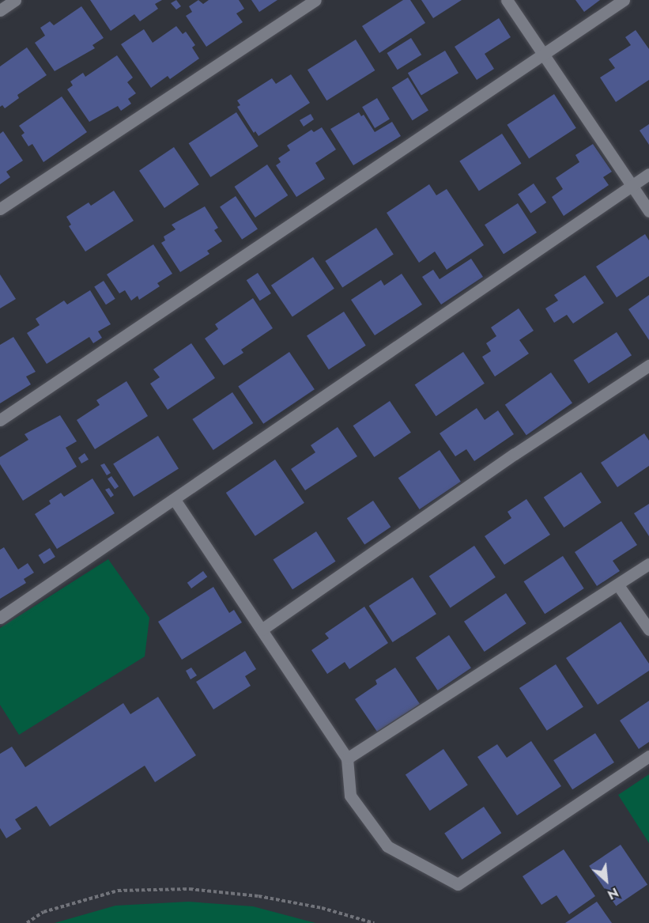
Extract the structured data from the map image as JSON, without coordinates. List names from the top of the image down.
{
  "north": "bottom right"
}
